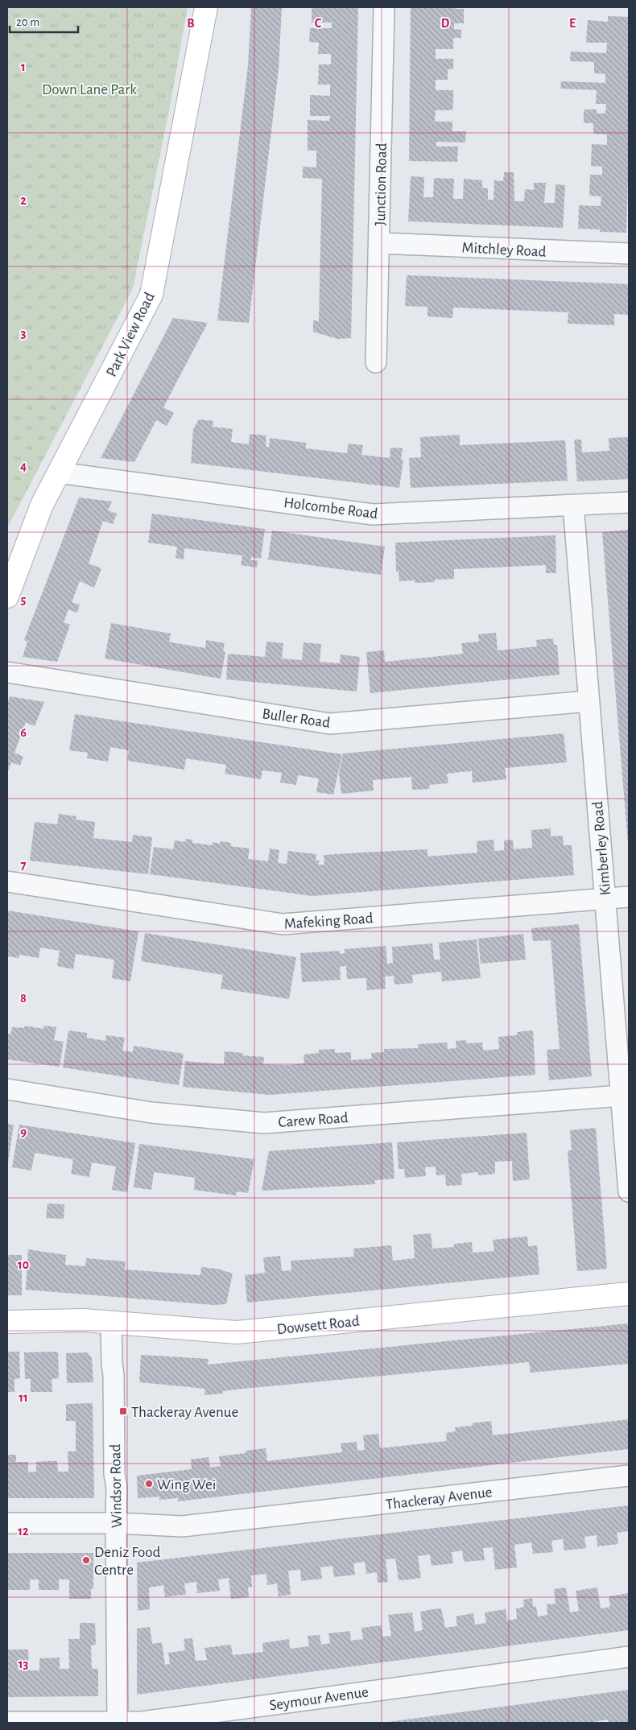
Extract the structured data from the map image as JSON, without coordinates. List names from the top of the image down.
{
  "streets": {
    "street": [
      "Junction Road",
      "Mitchley Road",
      "Park View Road",
      "Holcombe Road",
      "Buller Road",
      "Kimberley Road",
      "Mafeking Road",
      "Carew Road",
      "Dowsett Road",
      "Windsor Road",
      "Thackeray Avenue",
      "Seymour Avenue"
    ]
  },
  "crossings": [
    ["Junction Road", "Mitchley Road"],
    ["Park View Road", "Holcombe Road"],
    ["Holcombe Road", "Kimberley Road"],
    ["Buller Road", "Kimberley Road"],
    ["Kimberley Road", "Mafeking Road"],
    ["Kimberley Road", "Carew Road"],
    ["Dowsett Road", "Windsor Road"],
    ["Windsor Road", "Thackeray Avenue"],
    ["Windsor Road", "Seymour Avenue"]
  ],
  "parks": ["Down Lane Park"],
  "places": {
    "transit": ["Thackeray Avenue"],
    "other": ["Wing Wei", "Deniz Food Centre"]
  },
  "scale_bar": "20 m",
  "grid": {
    "columns": [
      "B",
      "C",
      "D",
      "E"
    ],
    "rows": [
      "1",
      "2",
      "3",
      "4",
      "5",
      "6",
      "7",
      "8",
      "9",
      "10",
      "11",
      "12",
      "13"
    ]
  }
}
